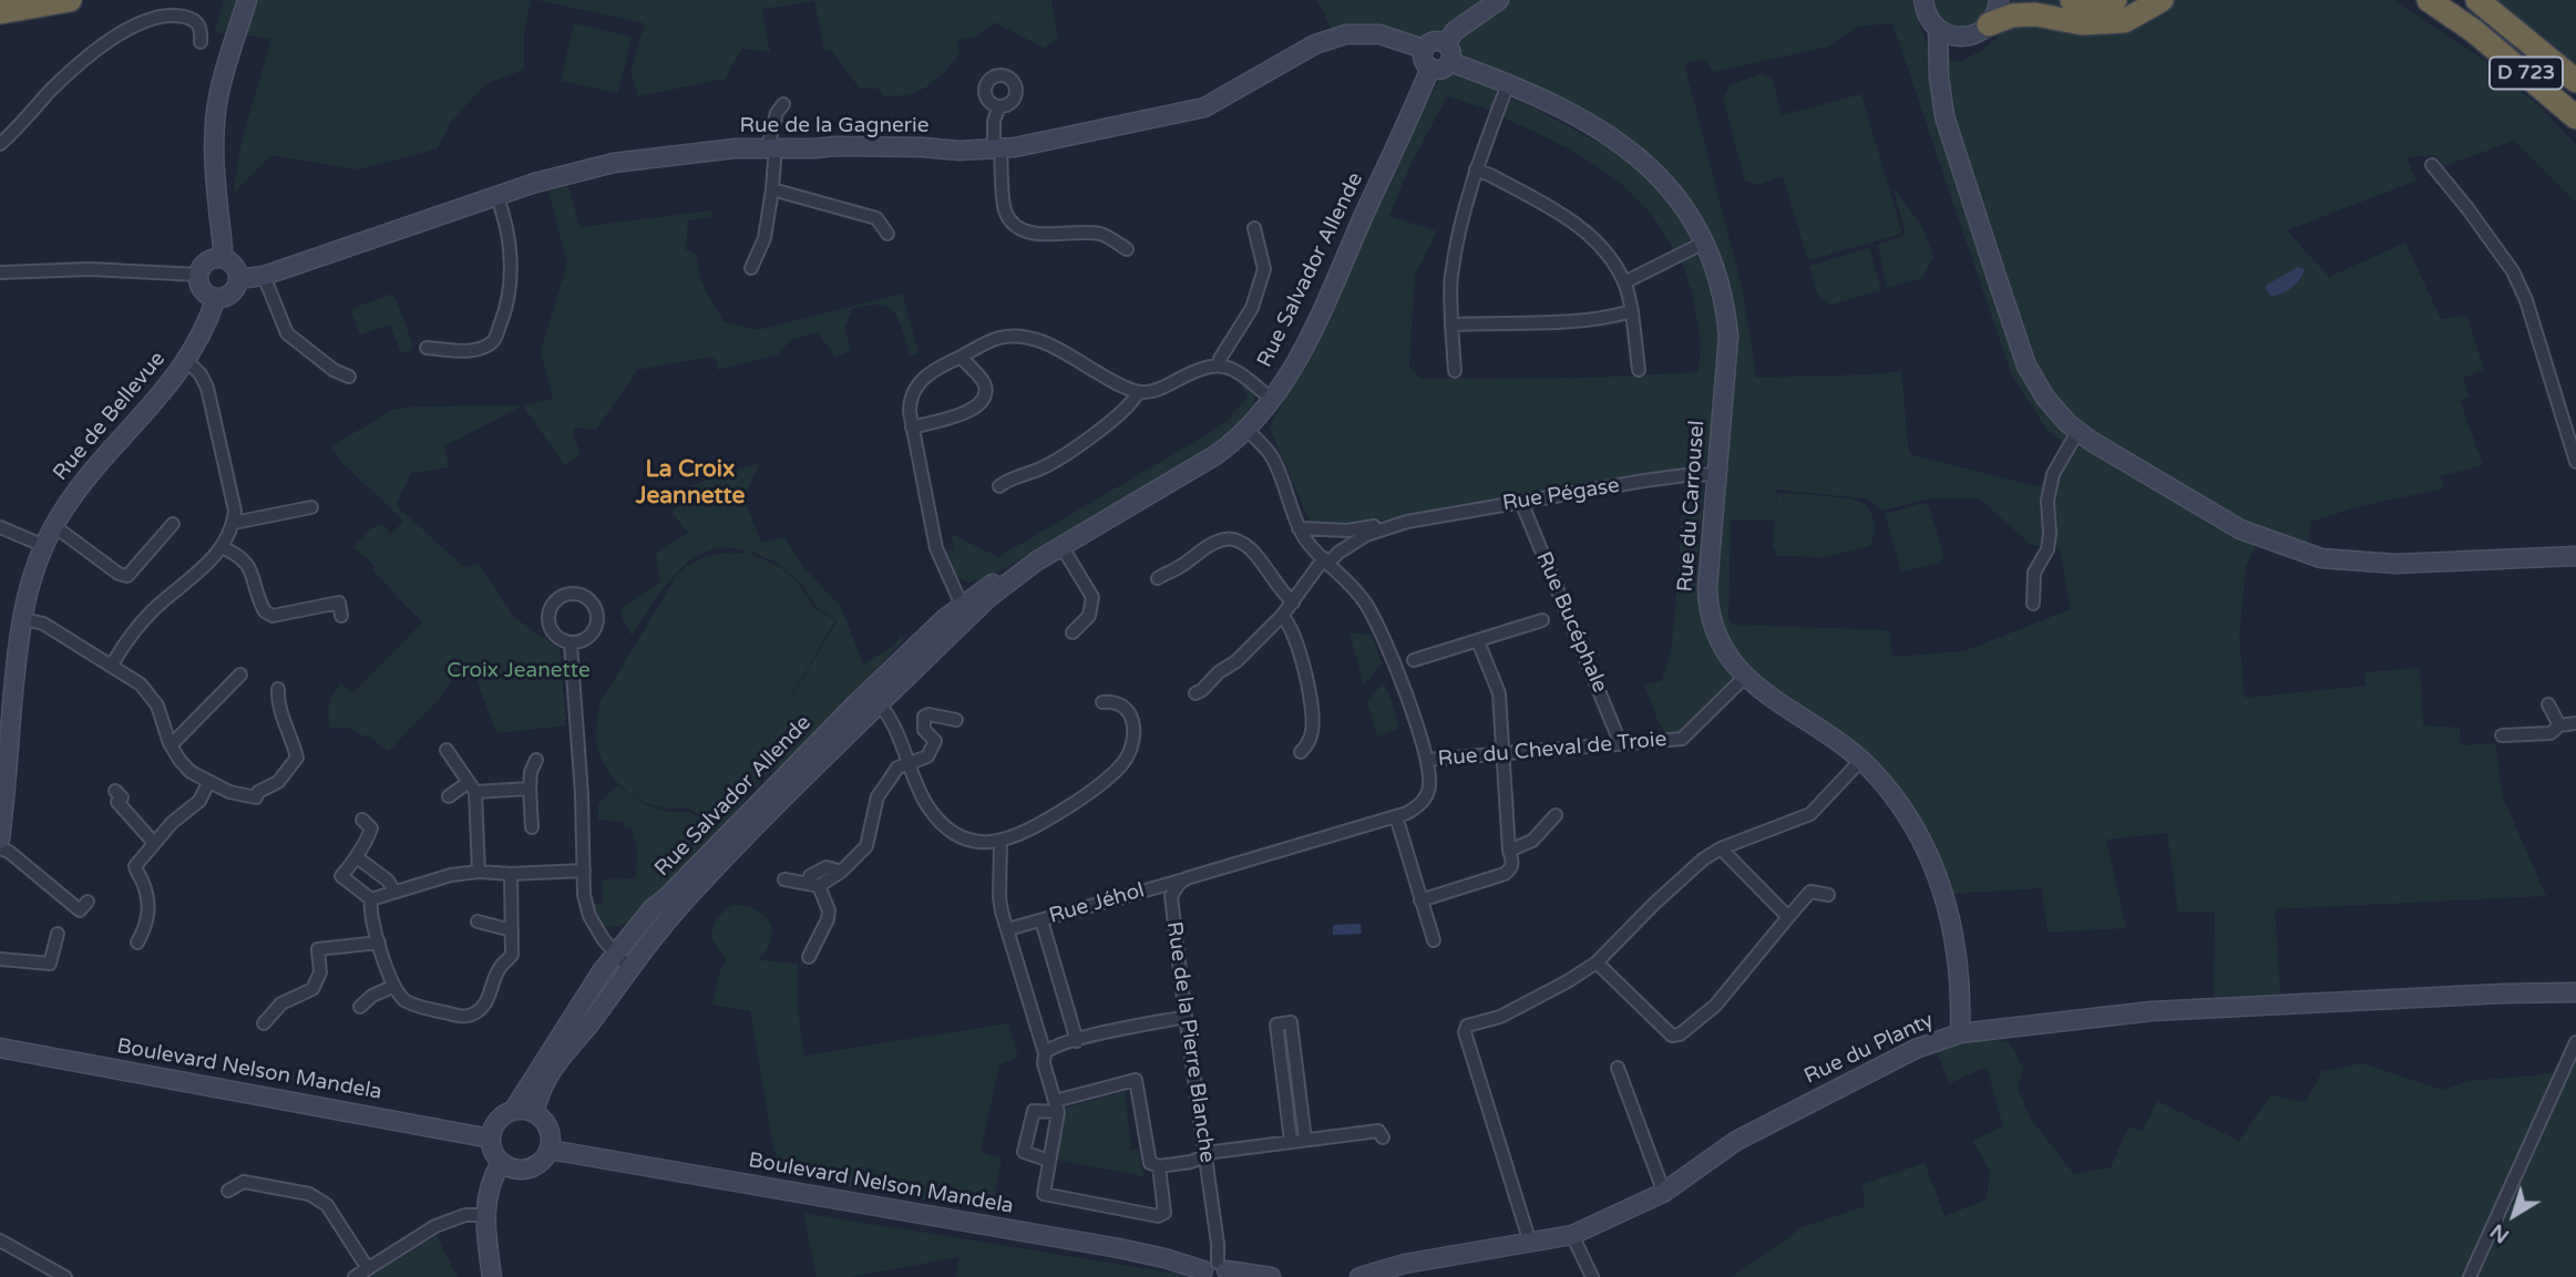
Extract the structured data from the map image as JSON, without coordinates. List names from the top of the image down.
{
  "streets": {
    "highway": ["D 723"],
    "street": [
      "Rue de la Gagnerie",
      "Rue Salvador Allende",
      "Rue de Bellevue",
      "Rue Pégase",
      "Rue du Carrousel",
      "Rue Bucéphale",
      "Rue du Cheval de Troie",
      "Rue Jéhol",
      "Rue de la Pierre Blanche",
      "Rue du Planty",
      "Boulevard Nelson Mandela"
    ]
  },
  "crossings": [
    ["Rue de la Gagnerie", "Rue Salvador Allende"],
    ["Rue de la Gagnerie", "Rue de Bellevue"],
    ["Rue de la Gagnerie", "Rue du Carrousel"],
    ["Rue Salvador Allende", "Rue du Carrousel"],
    ["Rue Salvador Allende", "Boulevard Nelson Mandela"],
    ["Rue Pégase", "Rue du Carrousel"],
    ["Rue Pégase", "Rue Bucéphale"],
    ["Rue du Carrousel", "Rue du Cheval de Troie"],
    ["Rue du Carrousel", "Rue du Planty"],
    ["Rue Bucéphale", "Rue du Cheval de Troie"],
    ["Rue Jéhol", "Rue de la Pierre Blanche"],
    ["Rue de la Pierre Blanche", "Boulevard Nelson Mandela"]
  ],
  "districts": ["La Croix Jeannette"],
  "parks": ["Croix Jeanette"],
  "north": "bottom left"
}
